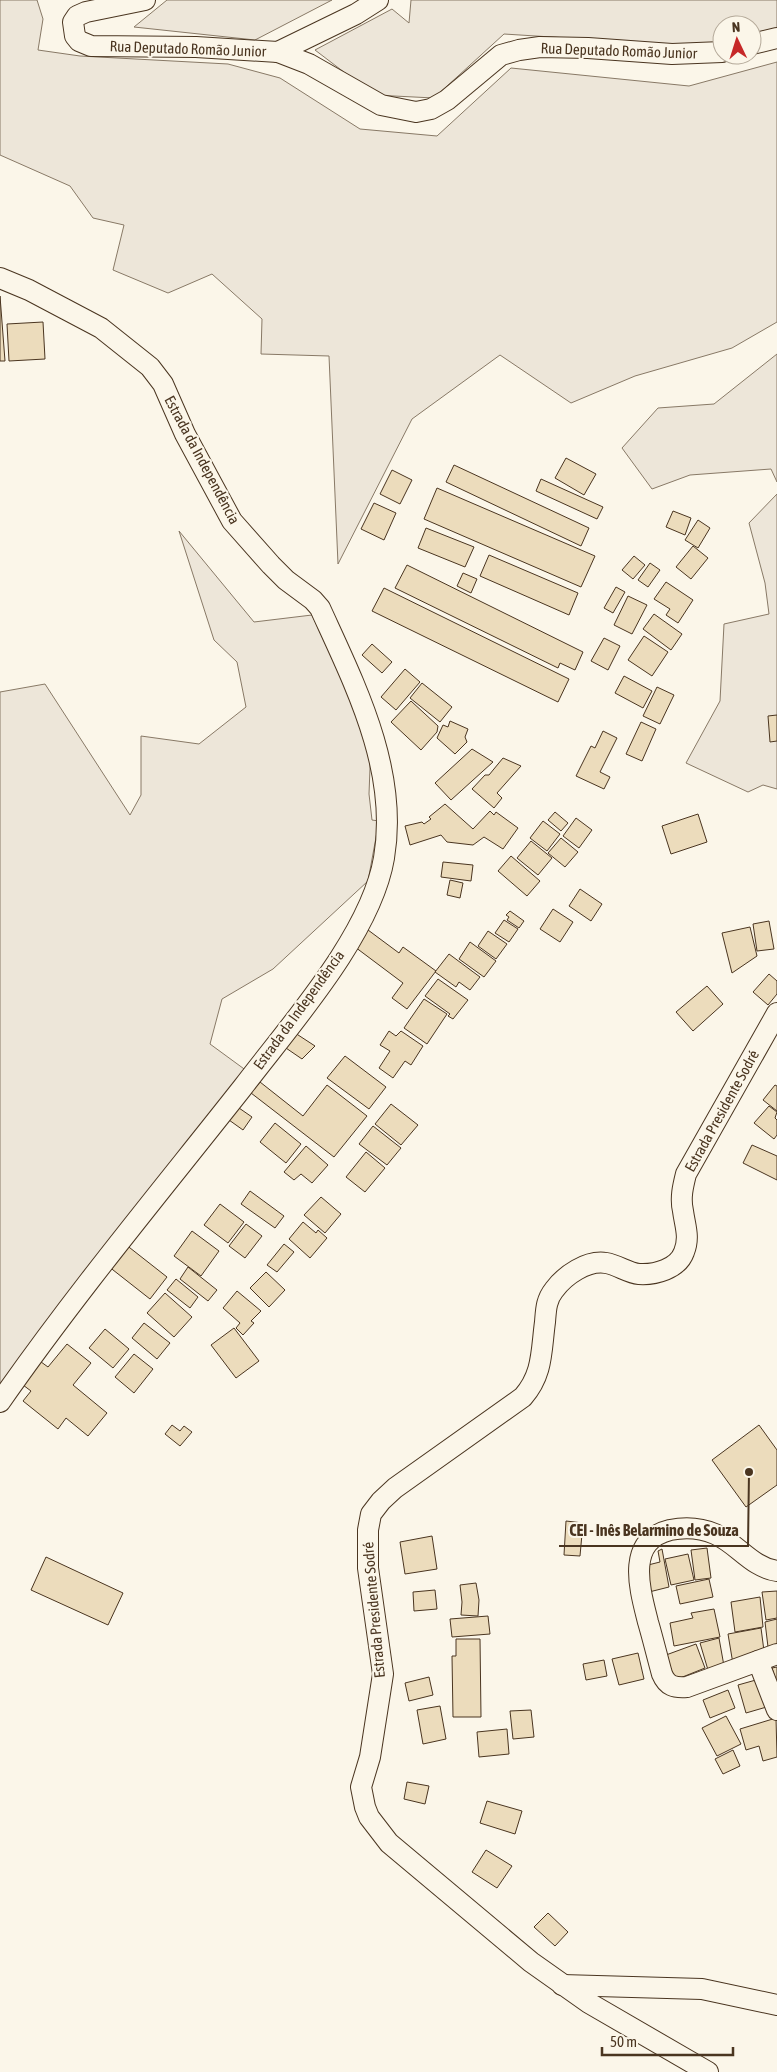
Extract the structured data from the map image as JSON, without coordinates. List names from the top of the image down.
{
  "streets": {
    "street": ["Rua Deputado Romão Junior", "Estrada da Independência", "Estrada Presidente Sodré"]
  },
  "places": ["CEI - Inês Belarmino de Souza"],
  "scale_bar": "50 m",
  "north": "top"
}
